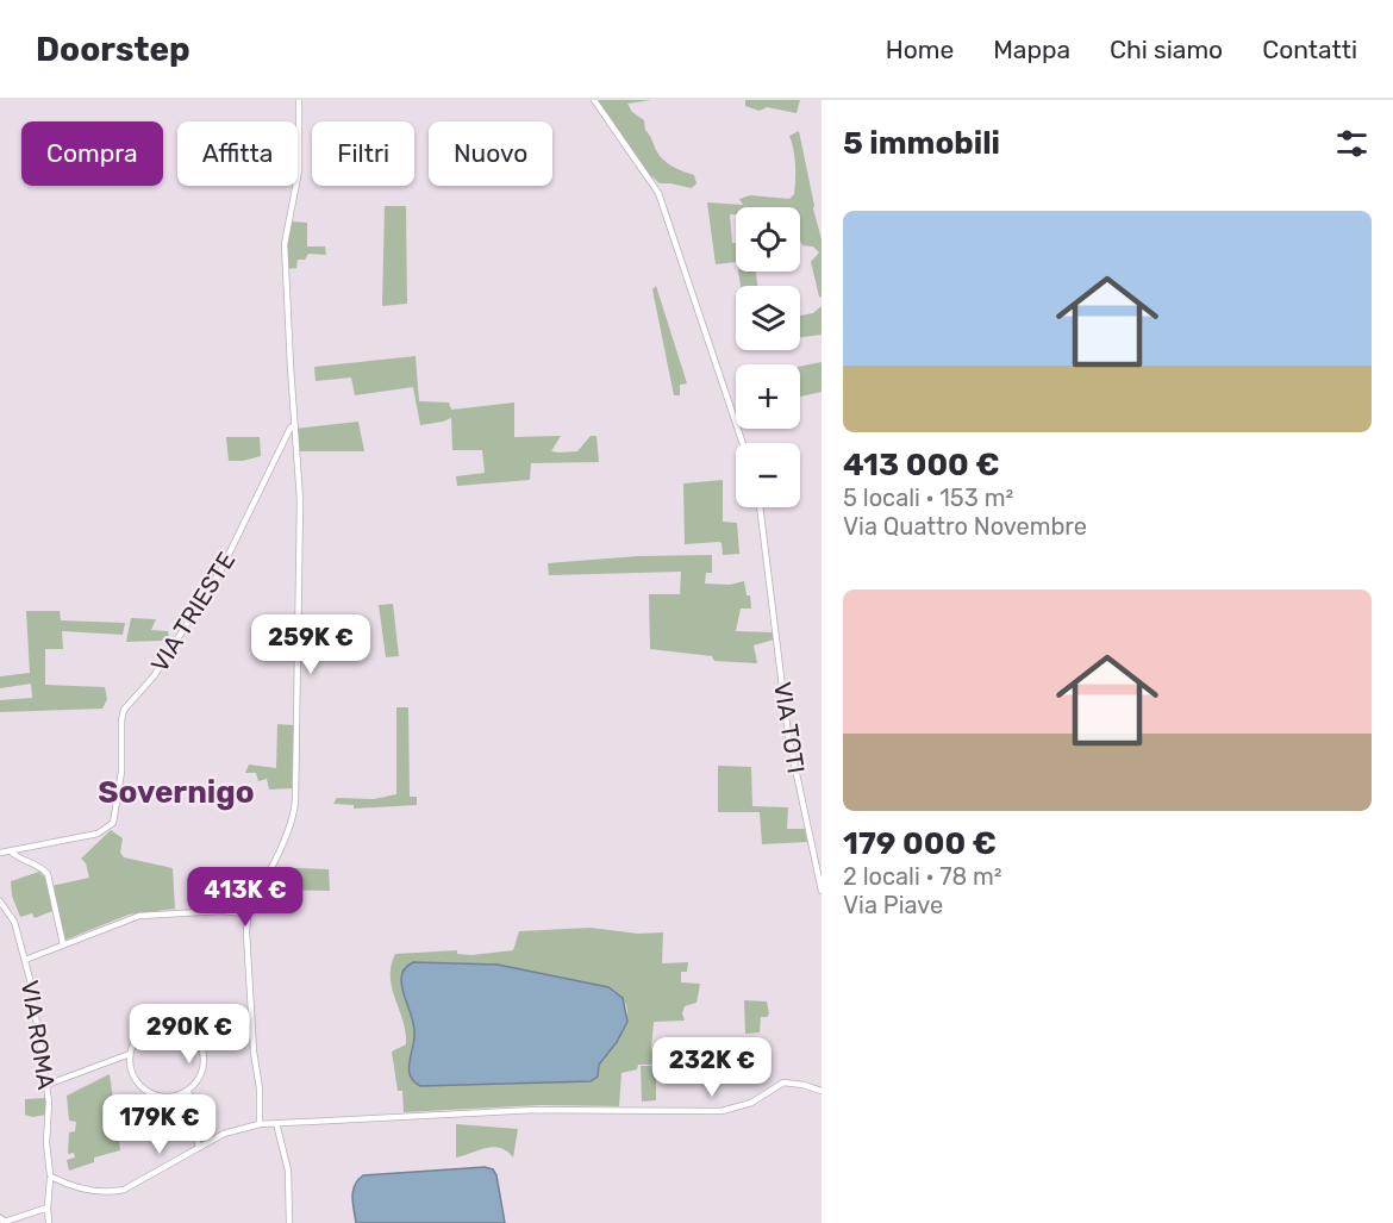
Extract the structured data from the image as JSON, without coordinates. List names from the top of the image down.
{
  "streets": {
    "main road": ["VIA TRIESTE", "VIA TOTI", "VIA ROMA"]
  },
  "districts": ["Sovernigo"],
  "page": {
    "header": "Doorstep",
    "nav": [
      "Home",
      "Mappa",
      "Chi siamo",
      "Contatti"
    ],
    "heading": "5 immobili",
    "chip": [
      "Compra",
      "Affitta",
      "Filtri",
      "Nuovo"
    ],
    "list": [
      {
        "name": "413 000 €",
        "note": "5 locali · 153 m² · Via Quattro Novembre"
      },
      {
        "name": "179 000 €",
        "note": "2 locali · 78 m² · Via Piave"
      }
    ],
    "map_buttons": ["+", "−"],
    "price": [
      "259K €",
      "413K €",
      "290K €",
      "232K €",
      "179K €"
    ]
  }
}
